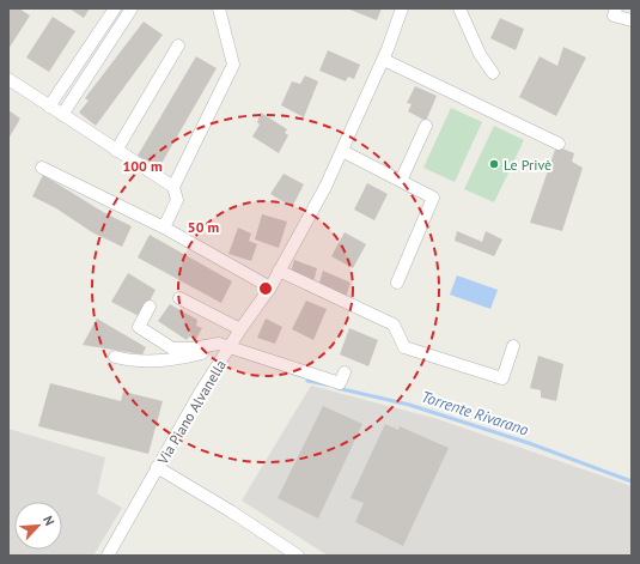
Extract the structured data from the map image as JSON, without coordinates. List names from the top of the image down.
{
  "streets": {
    "street": ["Via Piano Alvanella"]
  },
  "water": ["Torrente Rivarano"],
  "places": ["Le Privè"],
  "north": "top right",
  "rings": ["100 m", "50 m"]
}
